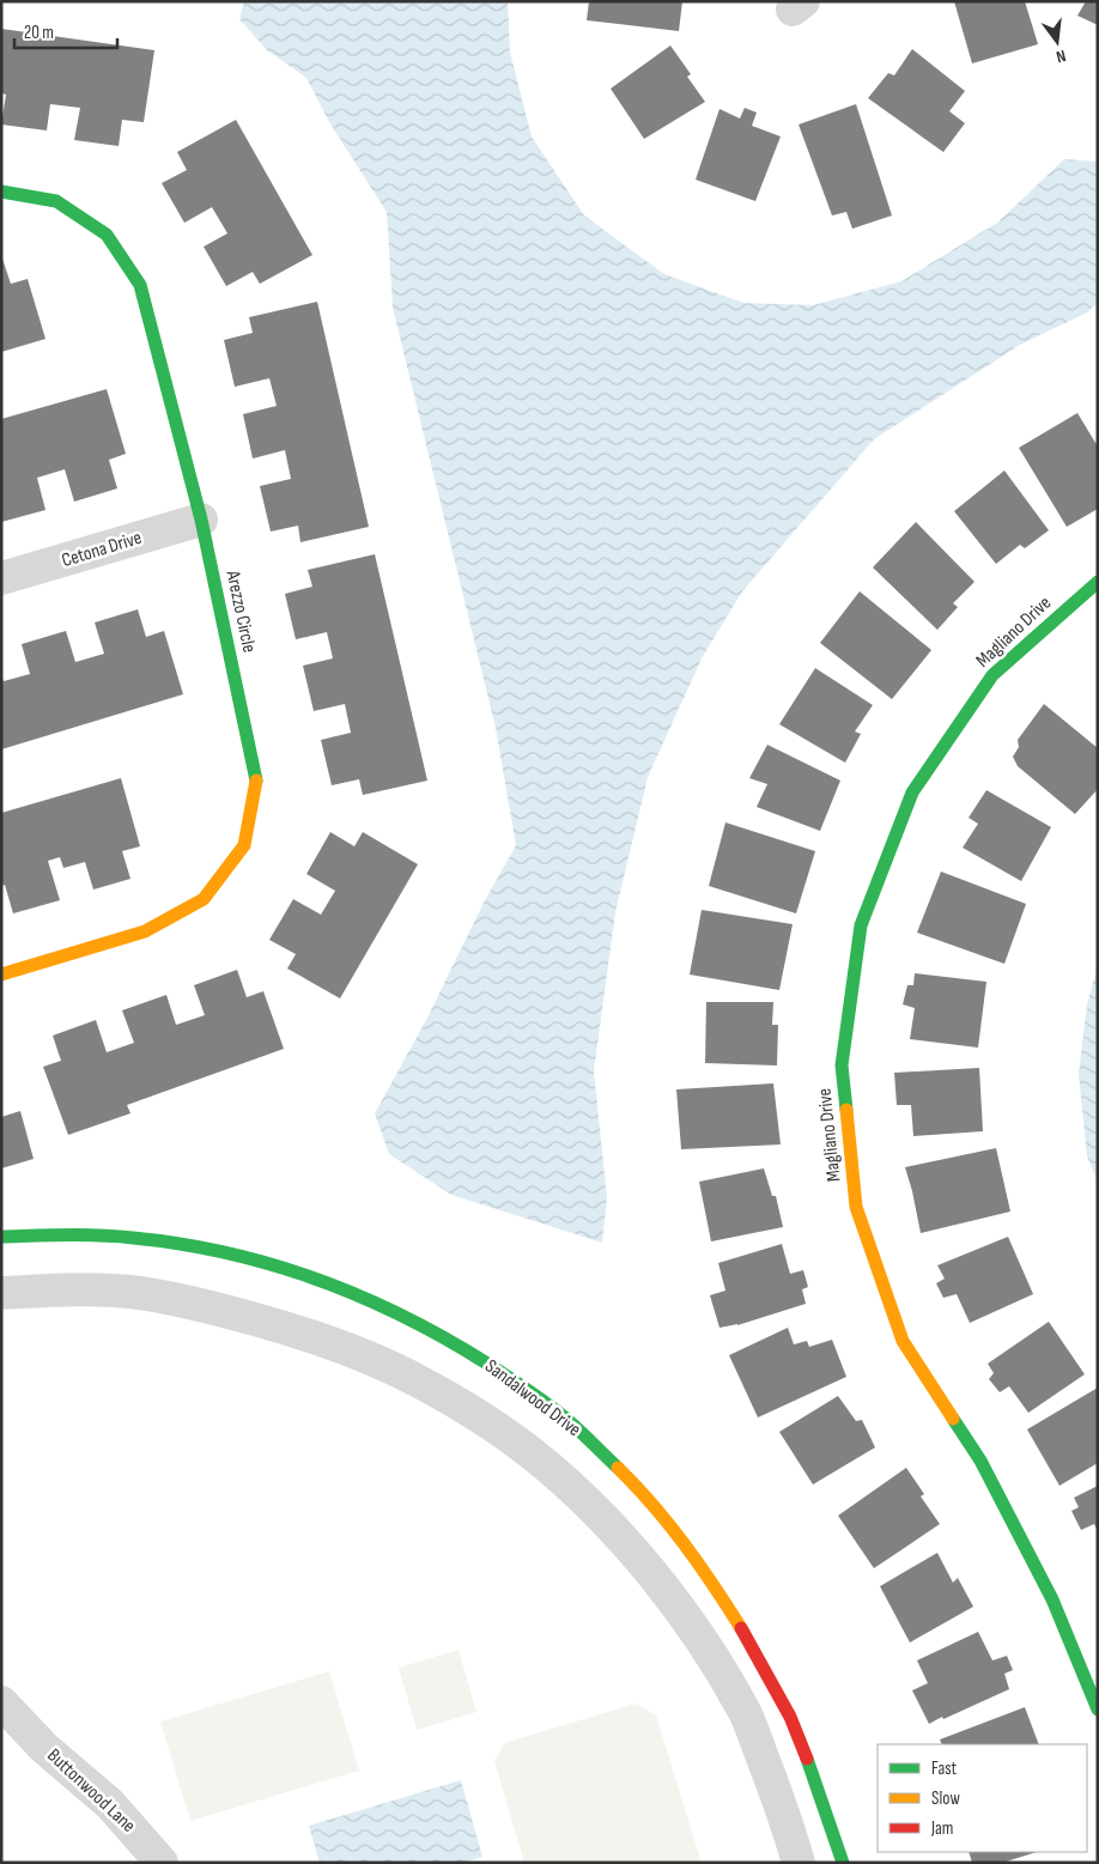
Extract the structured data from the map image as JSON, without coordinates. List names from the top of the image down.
{
  "streets": {
    "street": [
      "Cetona Drive",
      "Arezzo Circle",
      "Magliano Drive",
      "Sandalwood Drive",
      "Buttonwood Lane"
    ]
  },
  "crossings": [
    ["Cetona Drive", "Arezzo Circle"]
  ],
  "legend": ["Fast", "Slow", "Jam"],
  "scale_bar": "20 m",
  "north": "bottom"
}
